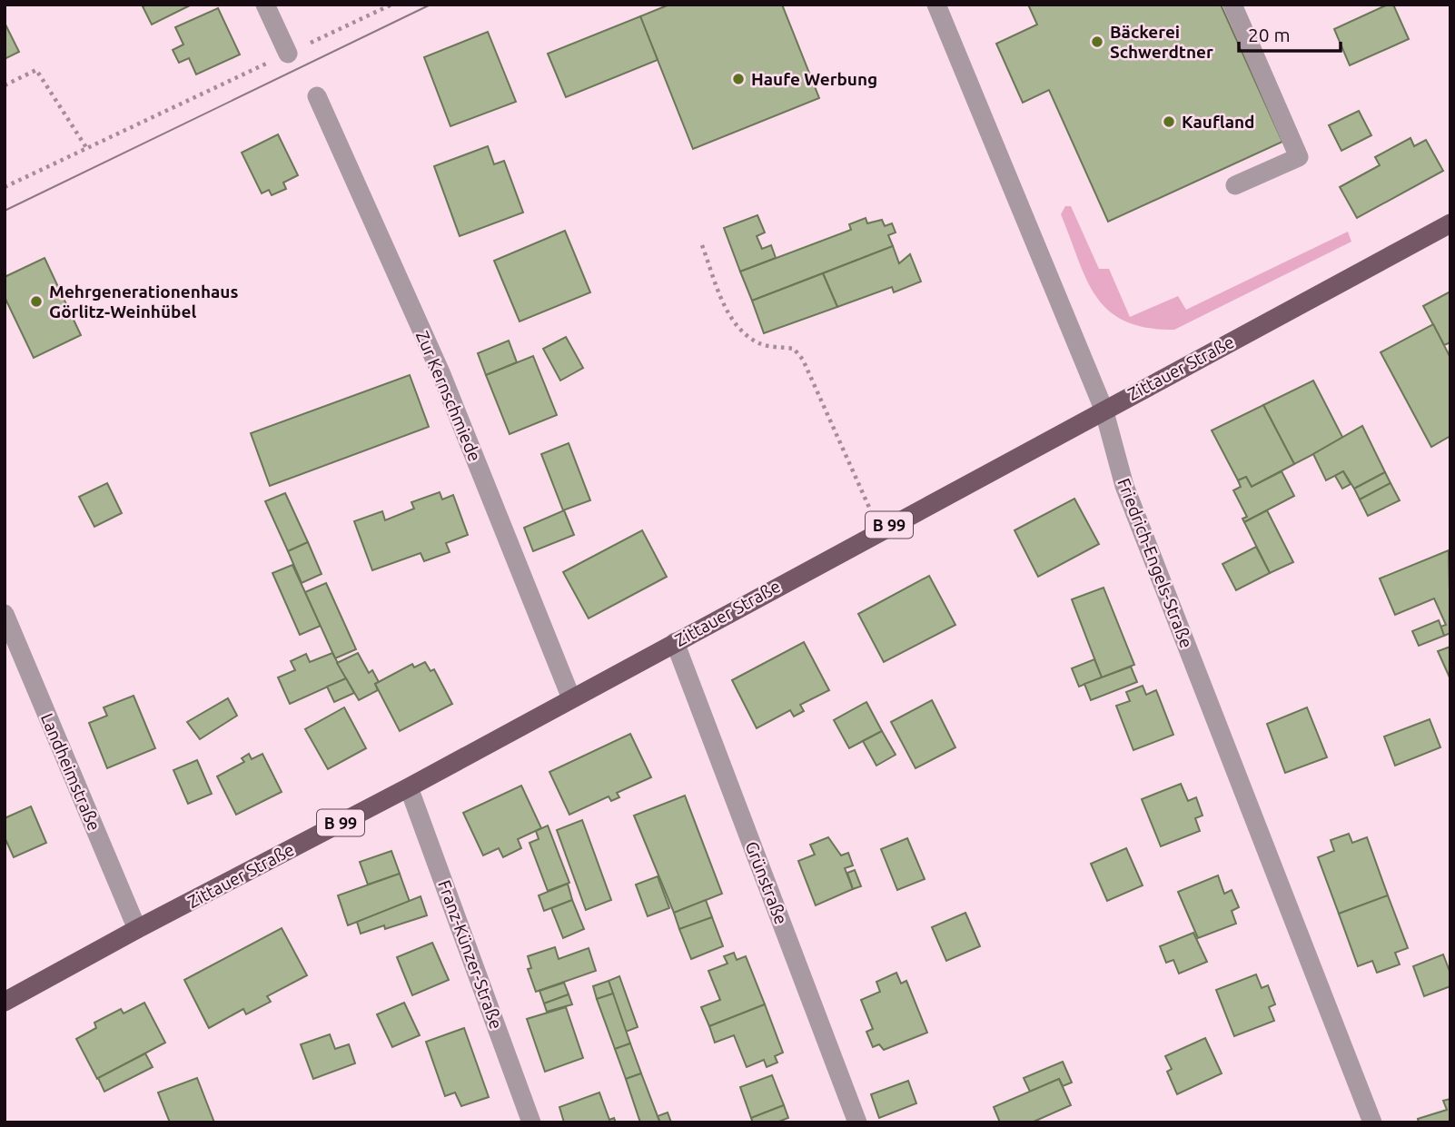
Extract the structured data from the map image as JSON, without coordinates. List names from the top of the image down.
{
  "streets": {
    "main road": ["Zittauer Straße", "B 99"],
    "street": [
      "Zur Kernschmiede",
      "Friedrich-Engels-Straße",
      "Landheimstraße",
      "Grünstraße",
      "Franz-Künzer-Straße"
    ]
  },
  "crossings": [
    ["Zittauer Straße", "Zur Kernschmiede"],
    ["Zittauer Straße", "Friedrich-Engels-Straße"],
    ["Zittauer Straße", "Landheimstraße"],
    ["Zittauer Straße", "Grünstraße"],
    ["Zittauer Straße", "Franz-Künzer-Straße"]
  ],
  "places": [
    "Bäckerei Schwerdtner",
    "Haufe Werbung",
    "Kaufland",
    "Mehrgenerationenhaus Görlitz-Weinhübel"
  ],
  "scale_bar": "20 m"
}
